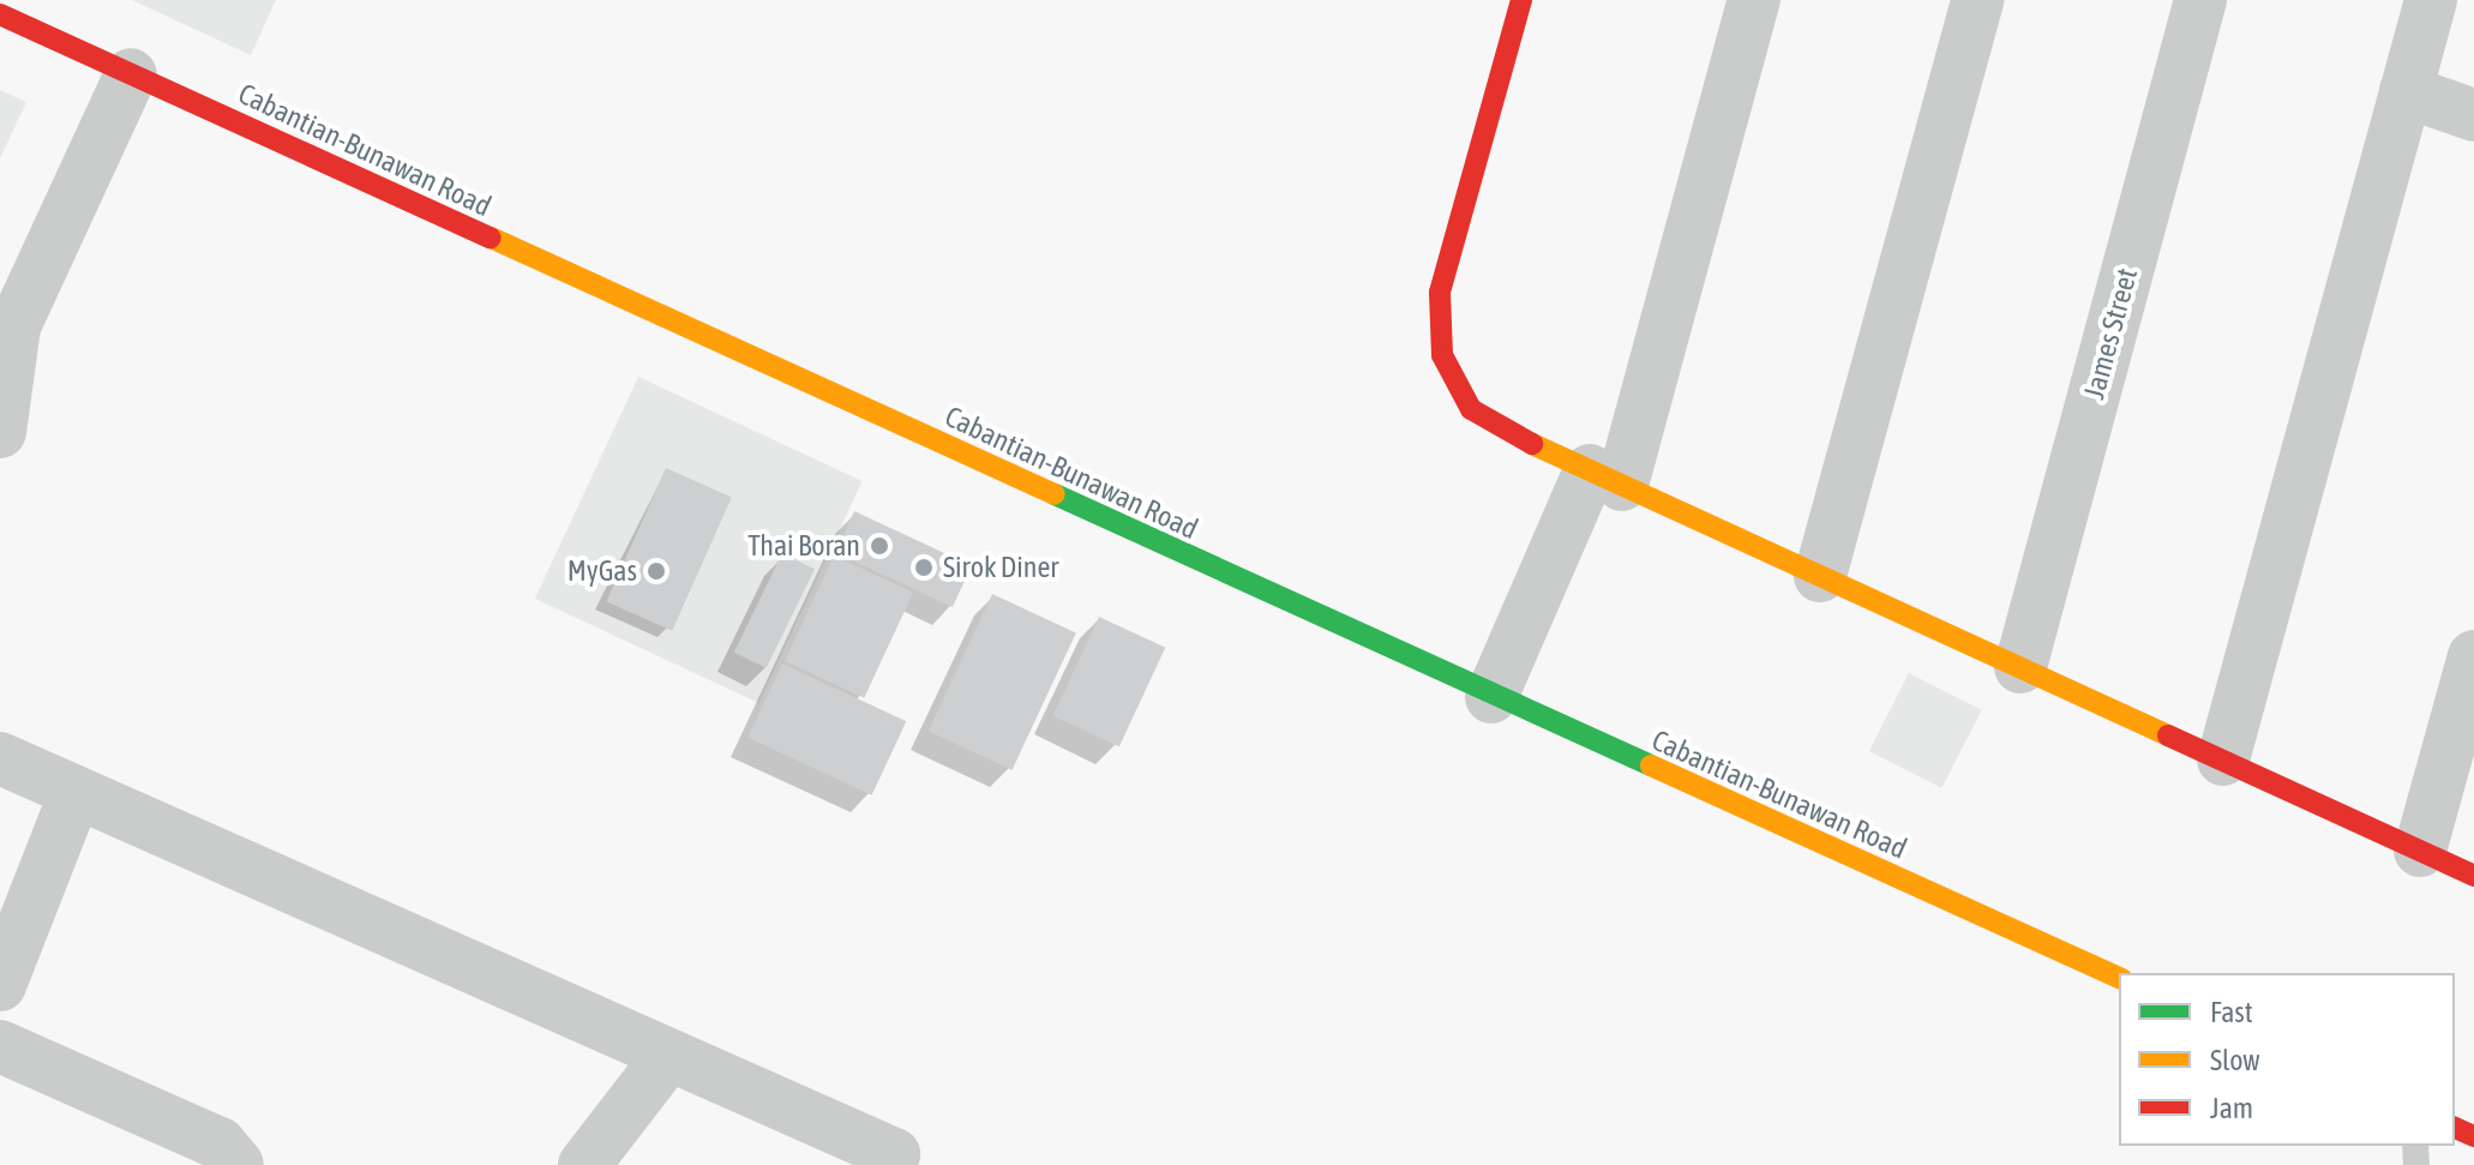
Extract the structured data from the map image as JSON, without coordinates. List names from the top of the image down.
{
  "streets": {
    "main road": ["Cabantian-Bunawan Road"],
    "street": ["James Street"]
  },
  "places": ["Thai Boran", "Sirok Diner", "MyGas"],
  "legend": ["Fast", "Slow", "Jam"]
}
